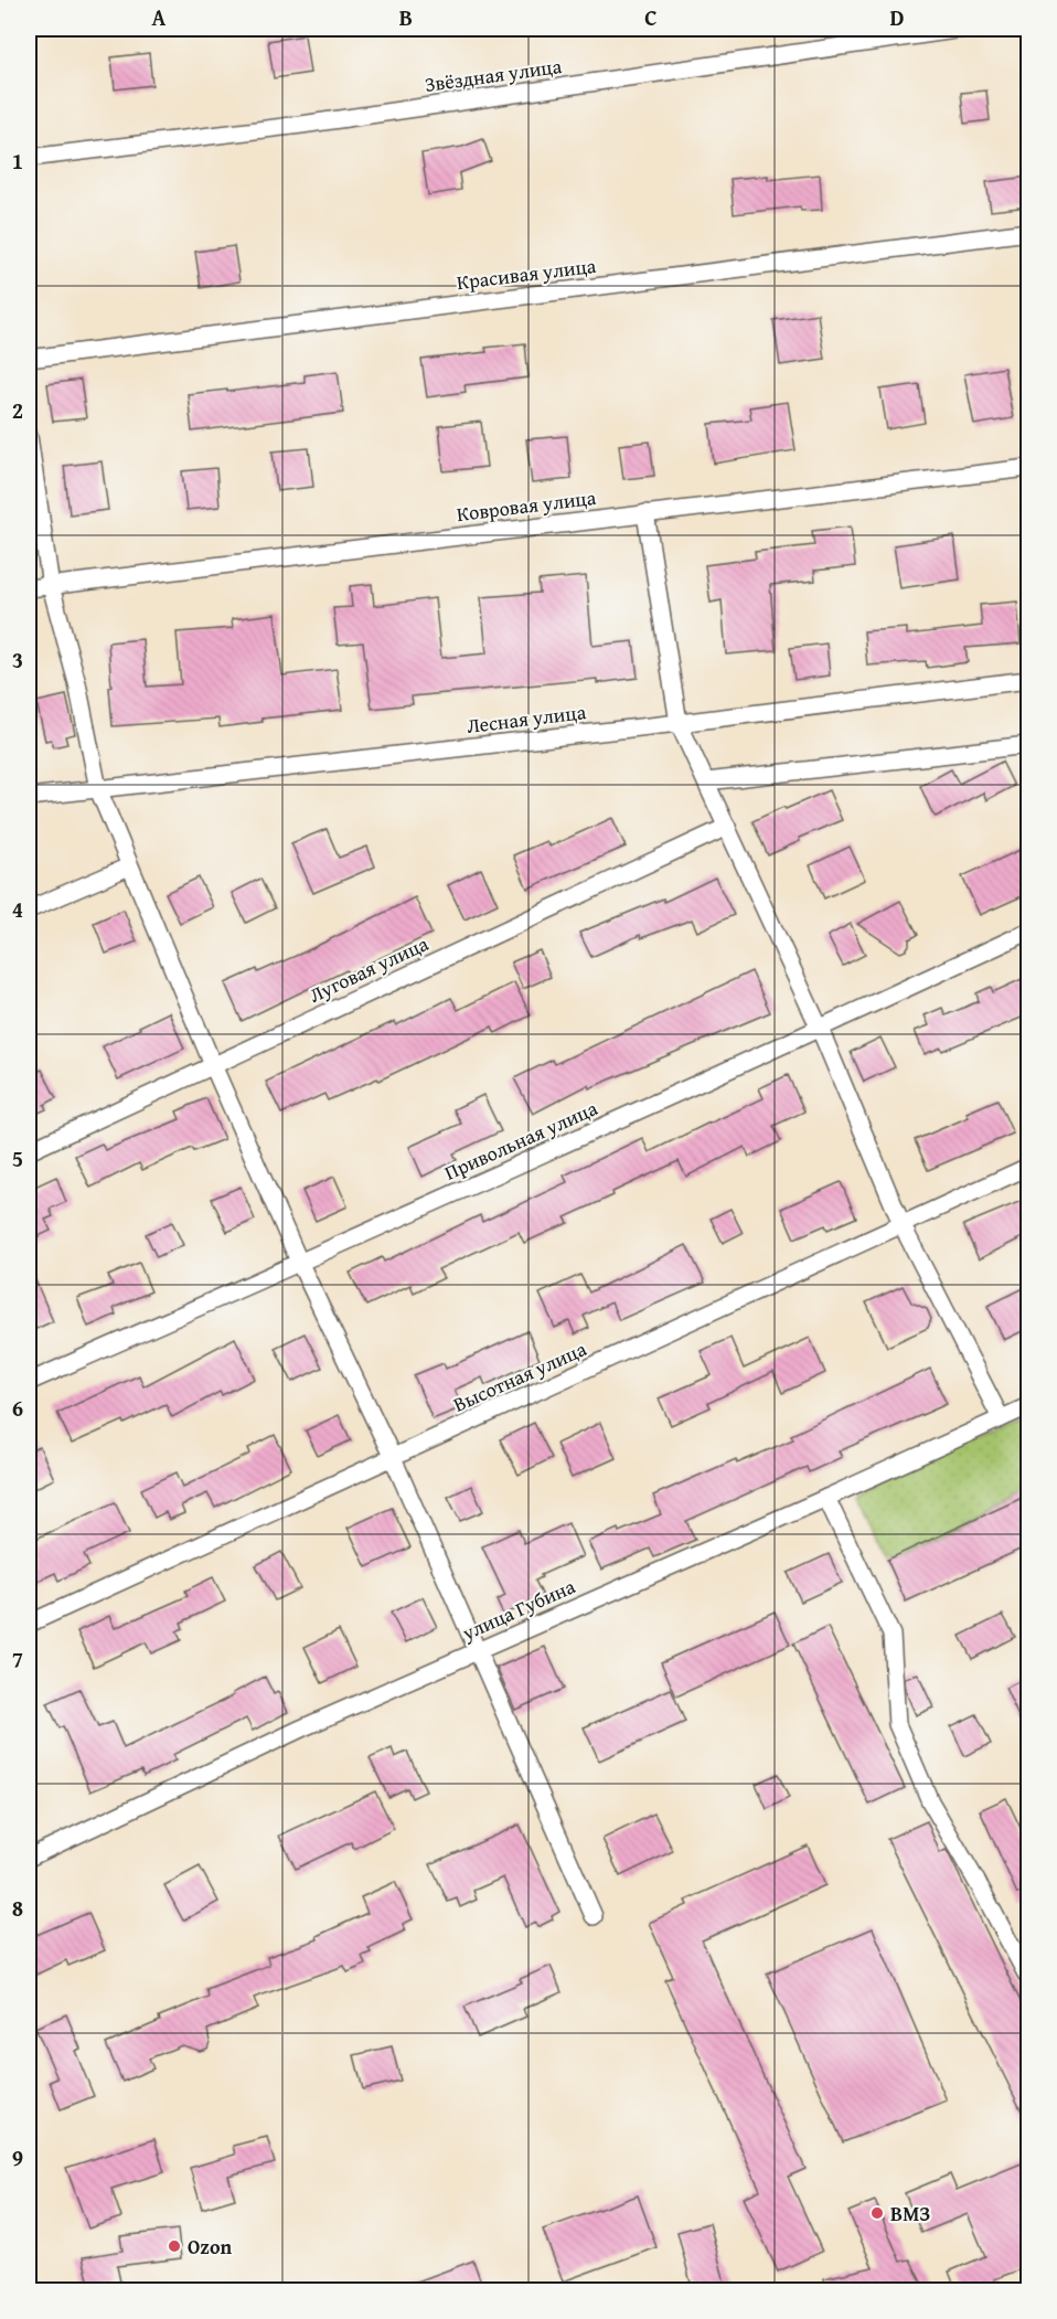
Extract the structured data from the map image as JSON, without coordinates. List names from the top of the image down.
{
  "streets": {
    "street": [
      "Звёздная улица",
      "Красивая улица",
      "Ковровая улица",
      "Лесная улица",
      "Луговая улица",
      "Привольная улица",
      "Высотная улица",
      "улица Губина"
    ]
  },
  "places": ["ВМЗ", "Ozon"],
  "grid": {
    "columns": [
      "A",
      "B",
      "C",
      "D"
    ],
    "rows": [
      "1",
      "2",
      "3",
      "4",
      "5",
      "6",
      "7",
      "8",
      "9"
    ]
  }
}
